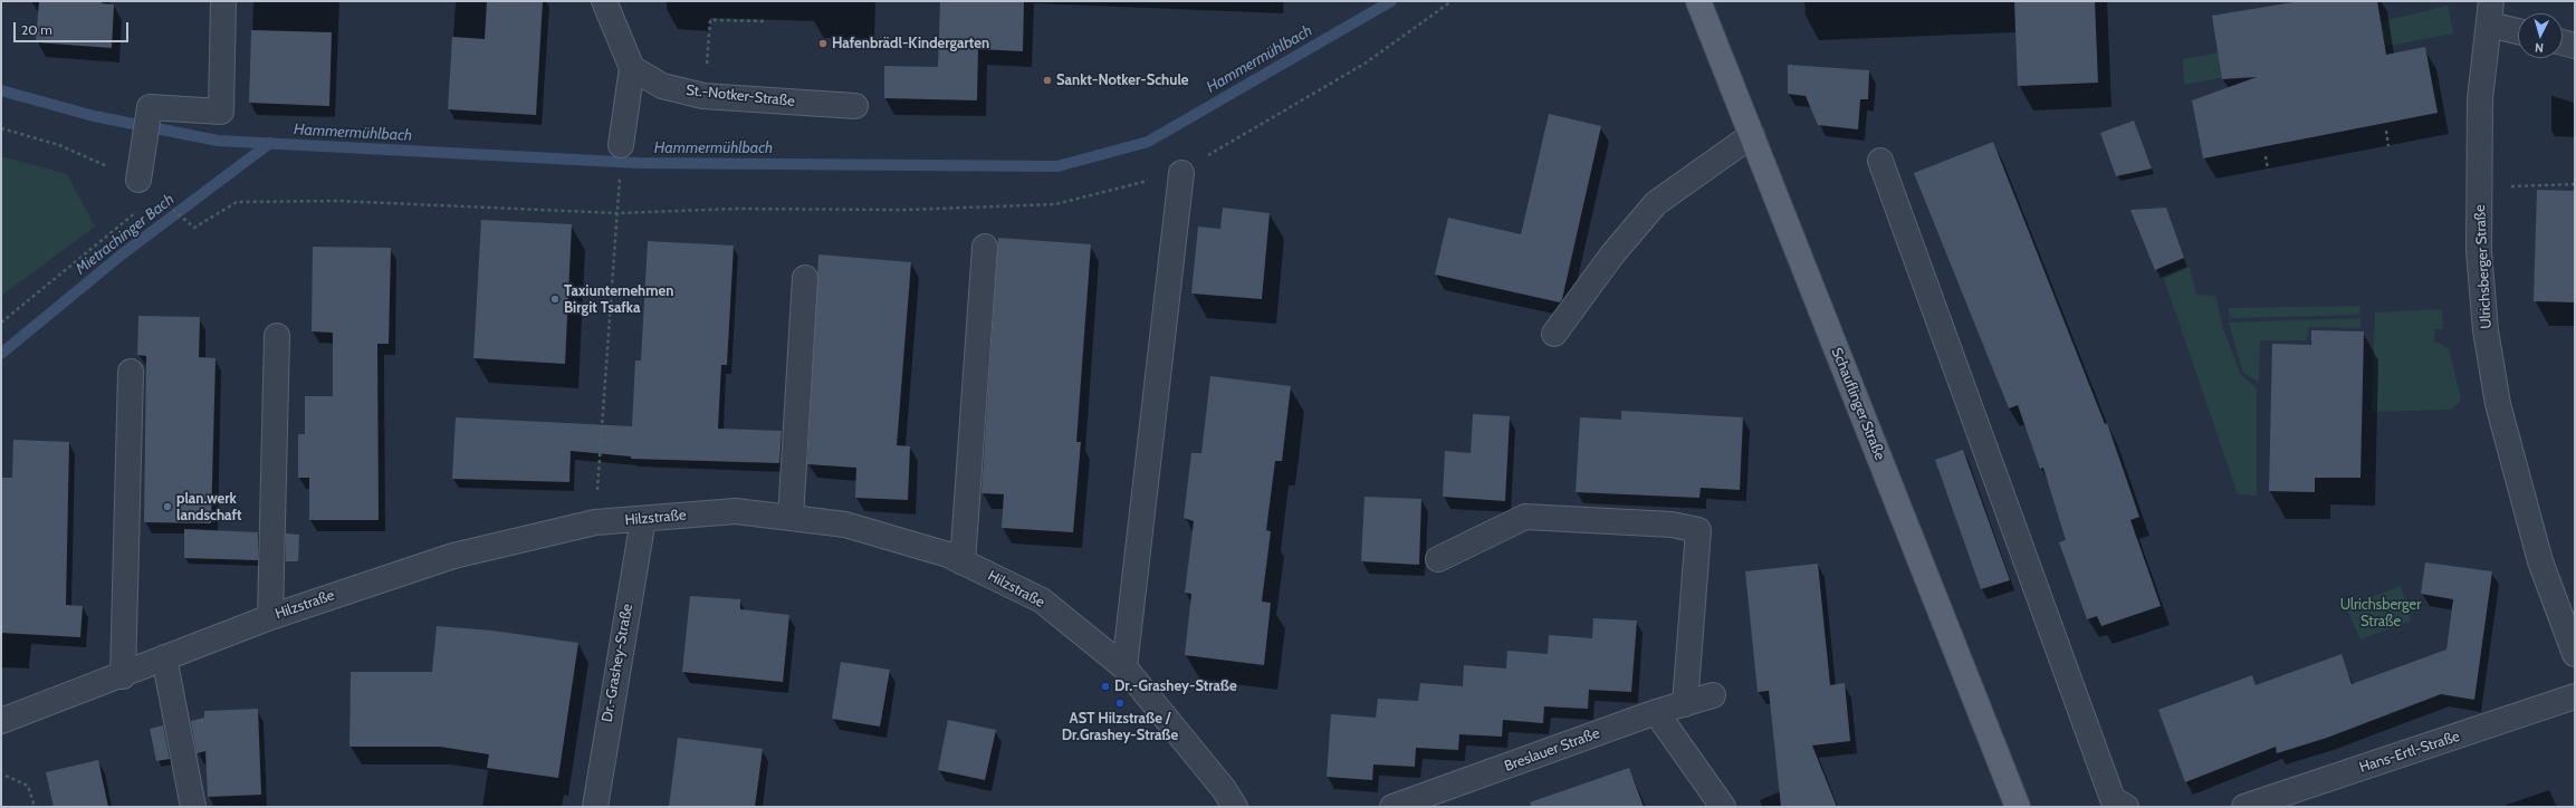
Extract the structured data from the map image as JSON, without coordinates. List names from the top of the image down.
{
  "streets": {
    "main road": ["Schauflinger Straße"],
    "street": [
      "St.-Notker-Straße",
      "Ulrichsberger Straße",
      "Hilzstraße",
      "Dr.-Grashey-Straße",
      "Breslauer Straße",
      "Hans-Ertl-Straße"
    ]
  },
  "crossings": [
    ["Hilzstraße", "Dr.-Grashey-Straße"]
  ],
  "water": ["Hammermühlbach", "Mietrachinger Bach"],
  "parks": ["Ulrichsberger Straße"],
  "places": [
    "Hafenbrädl-Kindergarten",
    "Sankt-Notker-Schule",
    "Taxiunternehmen Birgit Tsafka",
    "plan.werk landschaft",
    "Dr.-Grashey-Straße",
    "AST Hilzstraße / Dr.Grashey-Straße"
  ],
  "scale_bar": "20 m",
  "north": "bottom"
}
